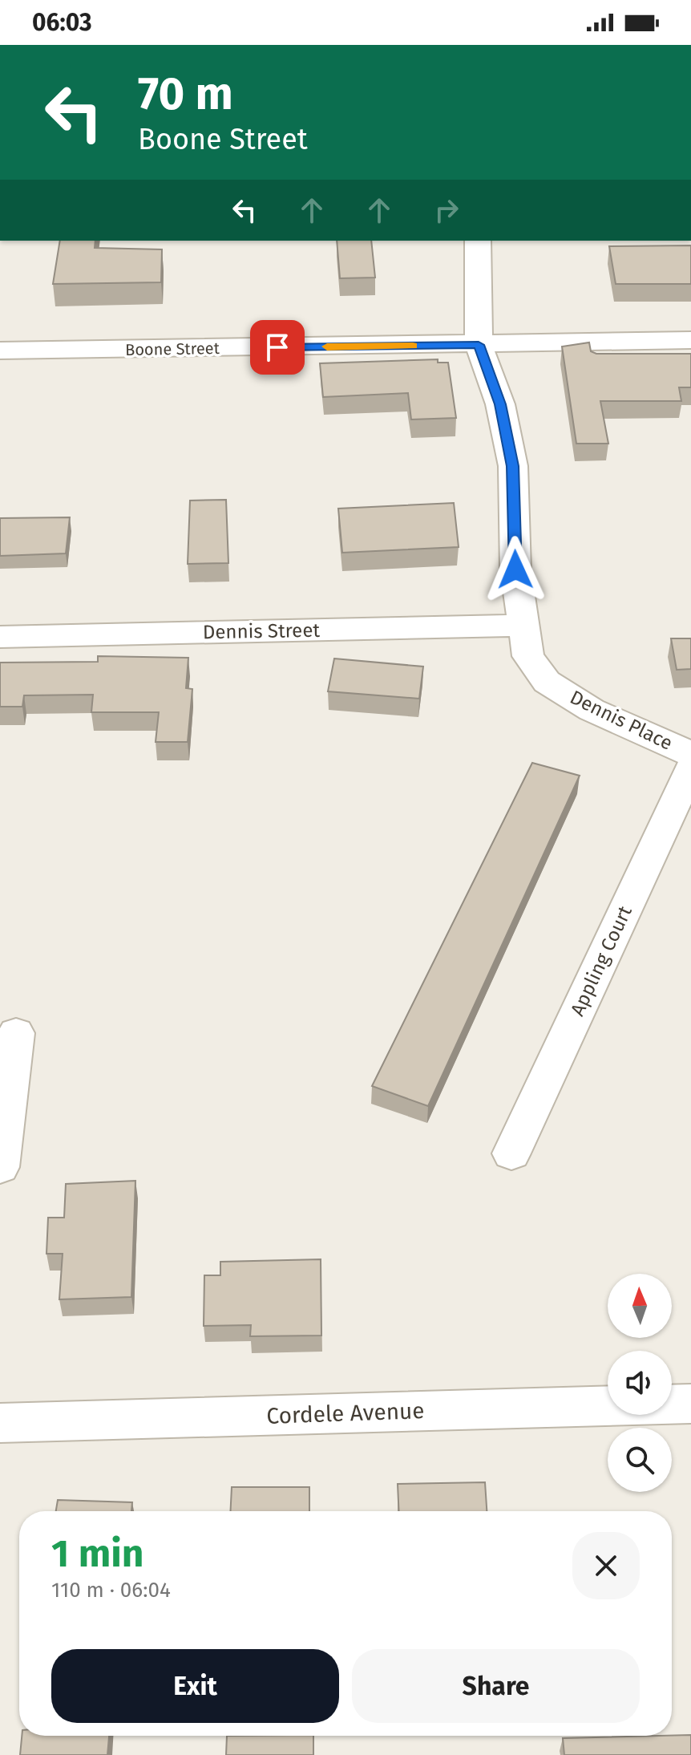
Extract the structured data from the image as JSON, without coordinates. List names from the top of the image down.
{
  "streets": {
    "street": [
      "Boone Street",
      "Dennis Street",
      "Dennis Place",
      "Appling Court",
      "Cordele Avenue"
    ]
  },
  "crossings": [
    ["Boone Street", "Dennis Place"],
    ["Dennis Street", "Dennis Place"]
  ],
  "north": "top",
  "page": {
    "status": "06:03",
    "turn": ["70 m", "Boone Street"],
    "heading": ["1 min", "110 m · 06:04"],
    "buttons": ["Exit", "Share"]
  }
}
